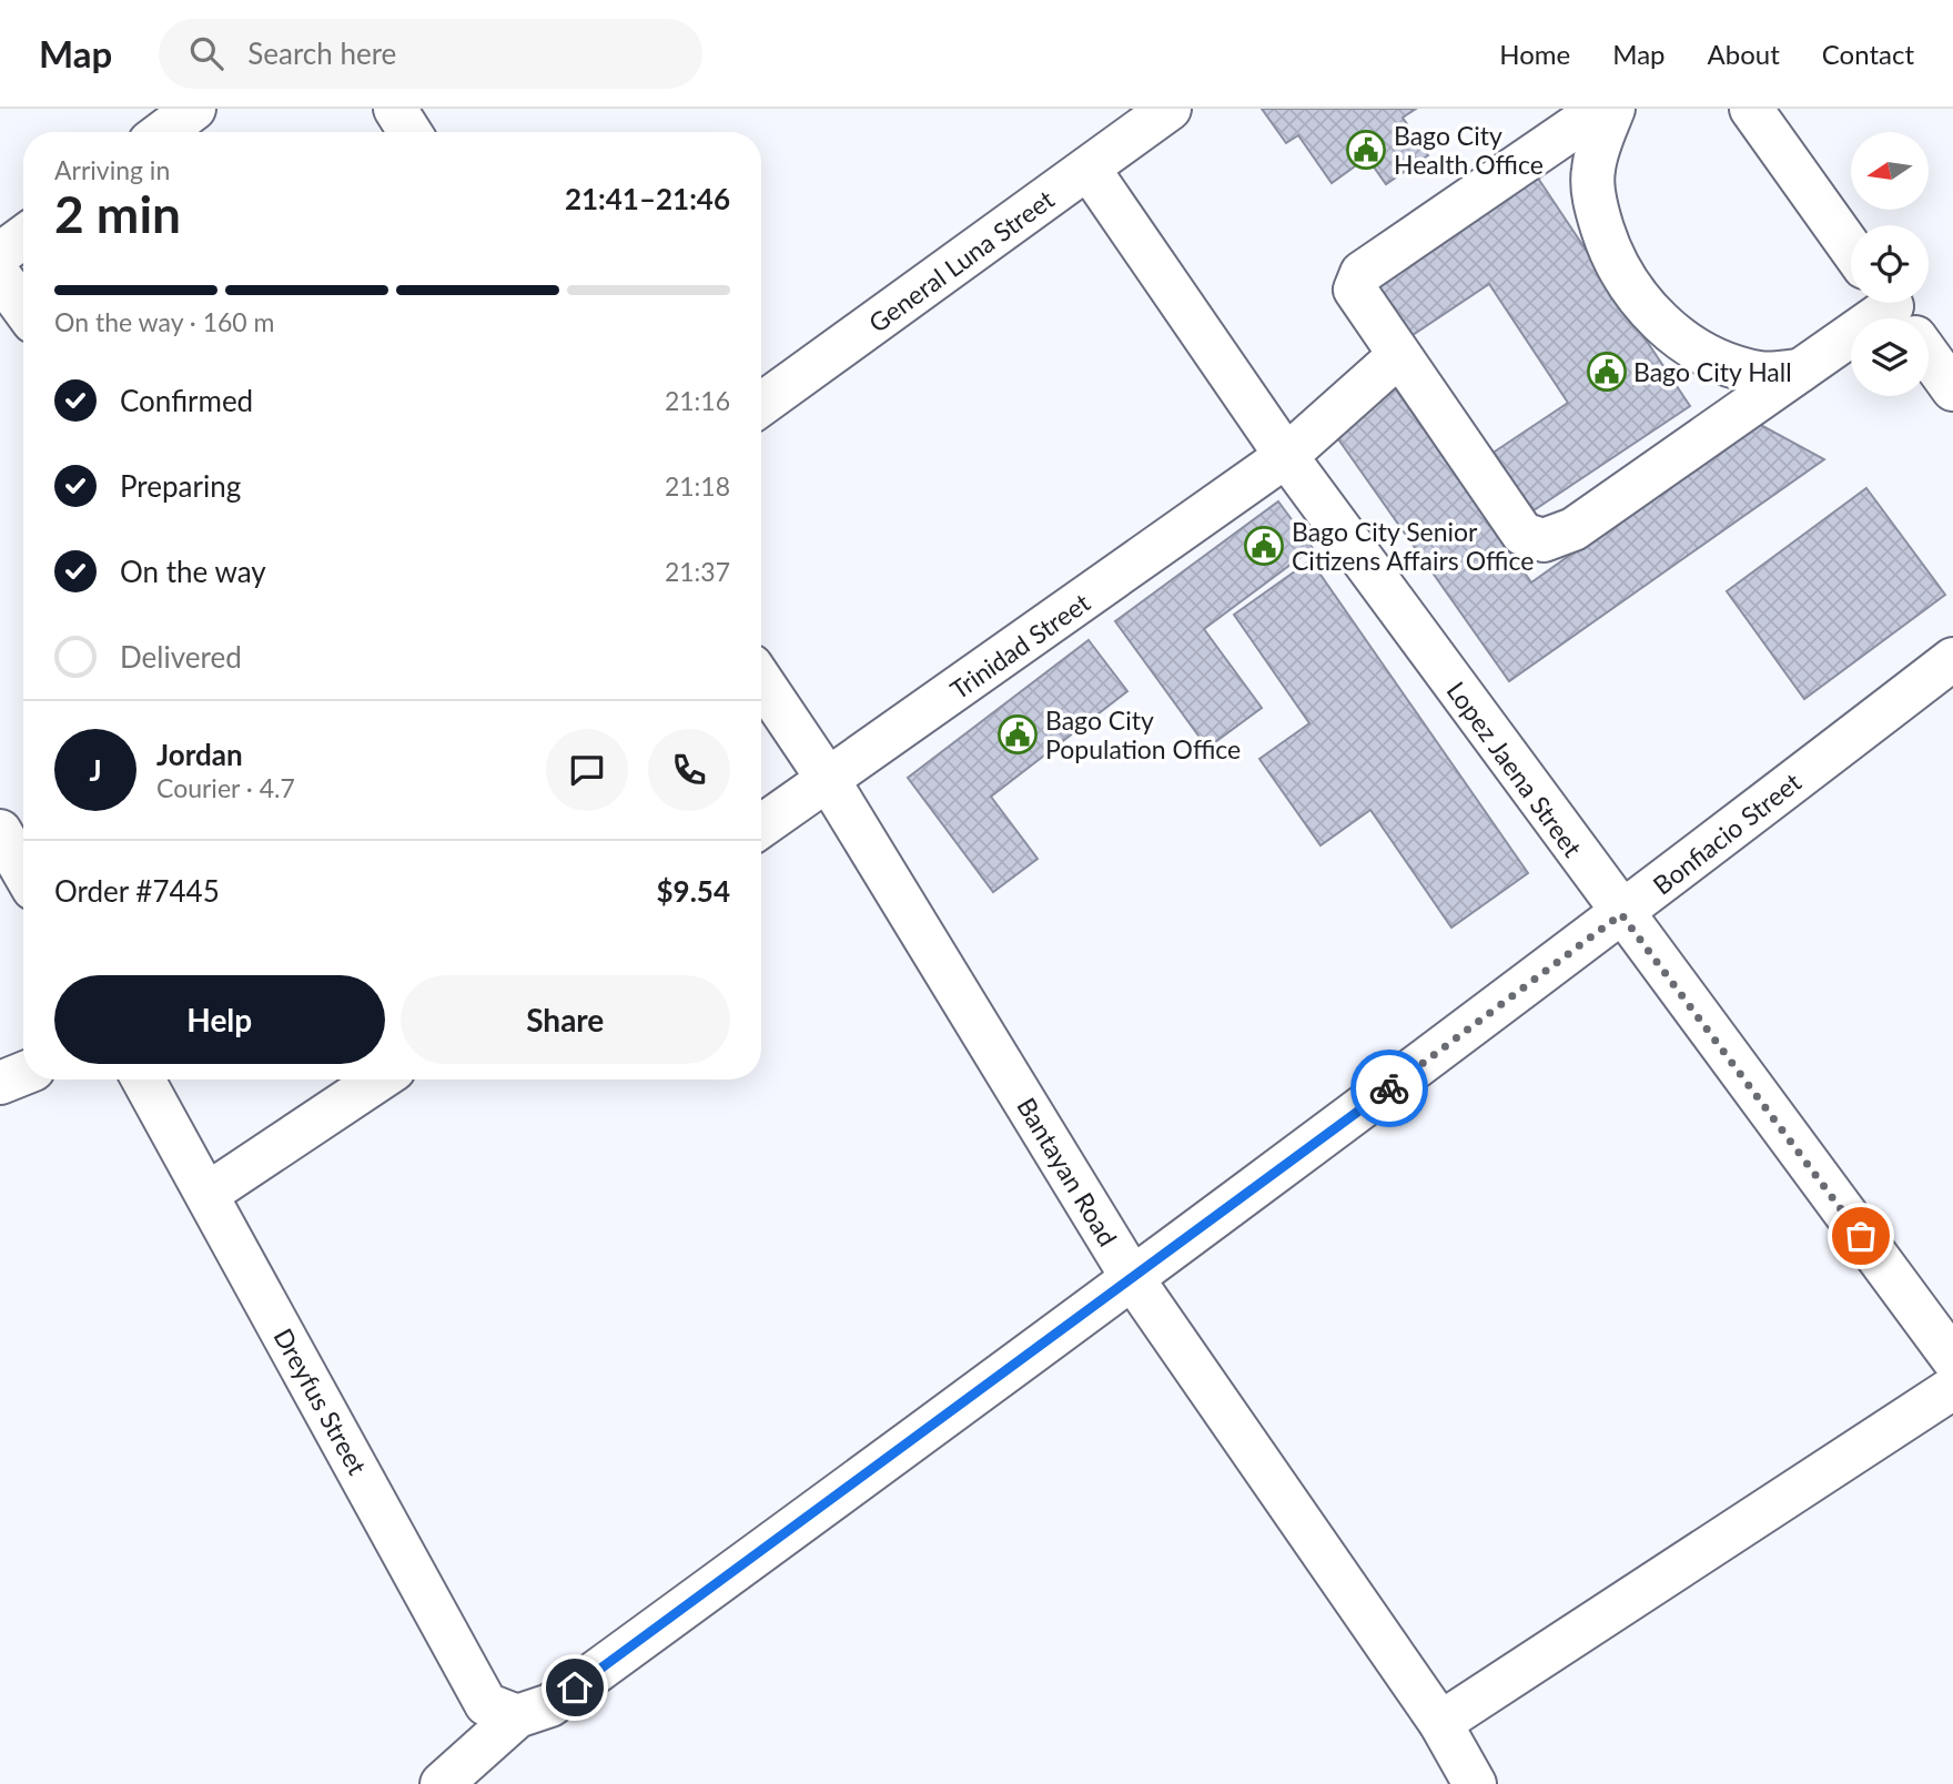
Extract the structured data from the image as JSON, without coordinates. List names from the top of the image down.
{
  "streets": {
    "street": [
      "General Luna Street",
      "Trinidad Street",
      "Lopez Jaena Street",
      "Bonfiacio Street",
      "Bantayan Road",
      "Dreyfus Street"
    ]
  },
  "crossings": [
    ["General Luna Street", "Lopez Jaena Street"],
    ["Trinidad Street", "Lopez Jaena Street"],
    ["Trinidad Street", "Bantayan Road"],
    ["Lopez Jaena Street", "Bonfiacio Street"],
    ["Bonfiacio Street", "Bantayan Road"],
    ["Bonfiacio Street", "Dreyfus Street"]
  ],
  "places": {
    "public building": [
      "Bago City Health Office",
      "Bago City Hall",
      "Bago City Senior Citizens Affairs Office",
      "Bago City Population Office"
    ]
  },
  "north": "left",
  "page": {
    "header": "Map",
    "search": "Search here",
    "nav": [
      "Home",
      "Map",
      "About",
      "Contact"
    ],
    "heading": ["2 min", "Arriving in", "21:41–21:46"],
    "panel": [
      "Jordan",
      "Courier · 4.7",
      "Order #7445",
      "$9.54"
    ],
    "bar": "On the way · 160 m",
    "list": [
      ["Confirmed", "21:16"],
      ["Preparing", "21:18"],
      ["On the way", "21:37"],
      "Delivered"
    ],
    "round": "J",
    "buttons": ["Help", "Share"]
  }
}
